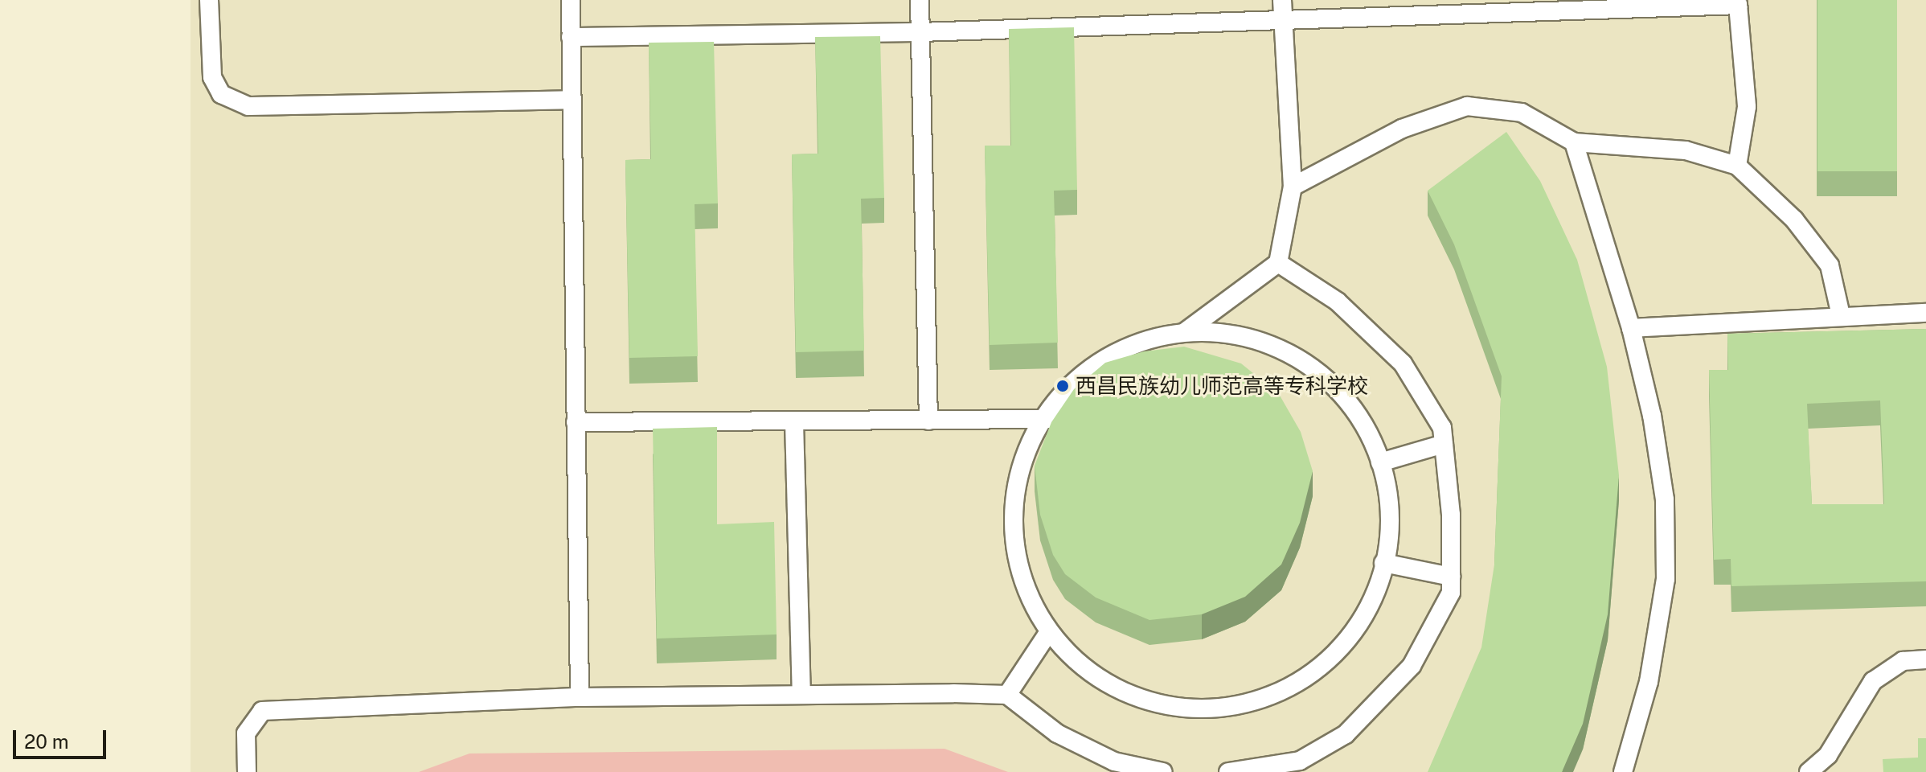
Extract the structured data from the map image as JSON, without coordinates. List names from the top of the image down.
{
  "places": ["西昌民族幼儿师范高等专科学校"],
  "scale_bar": "20 m"
}
